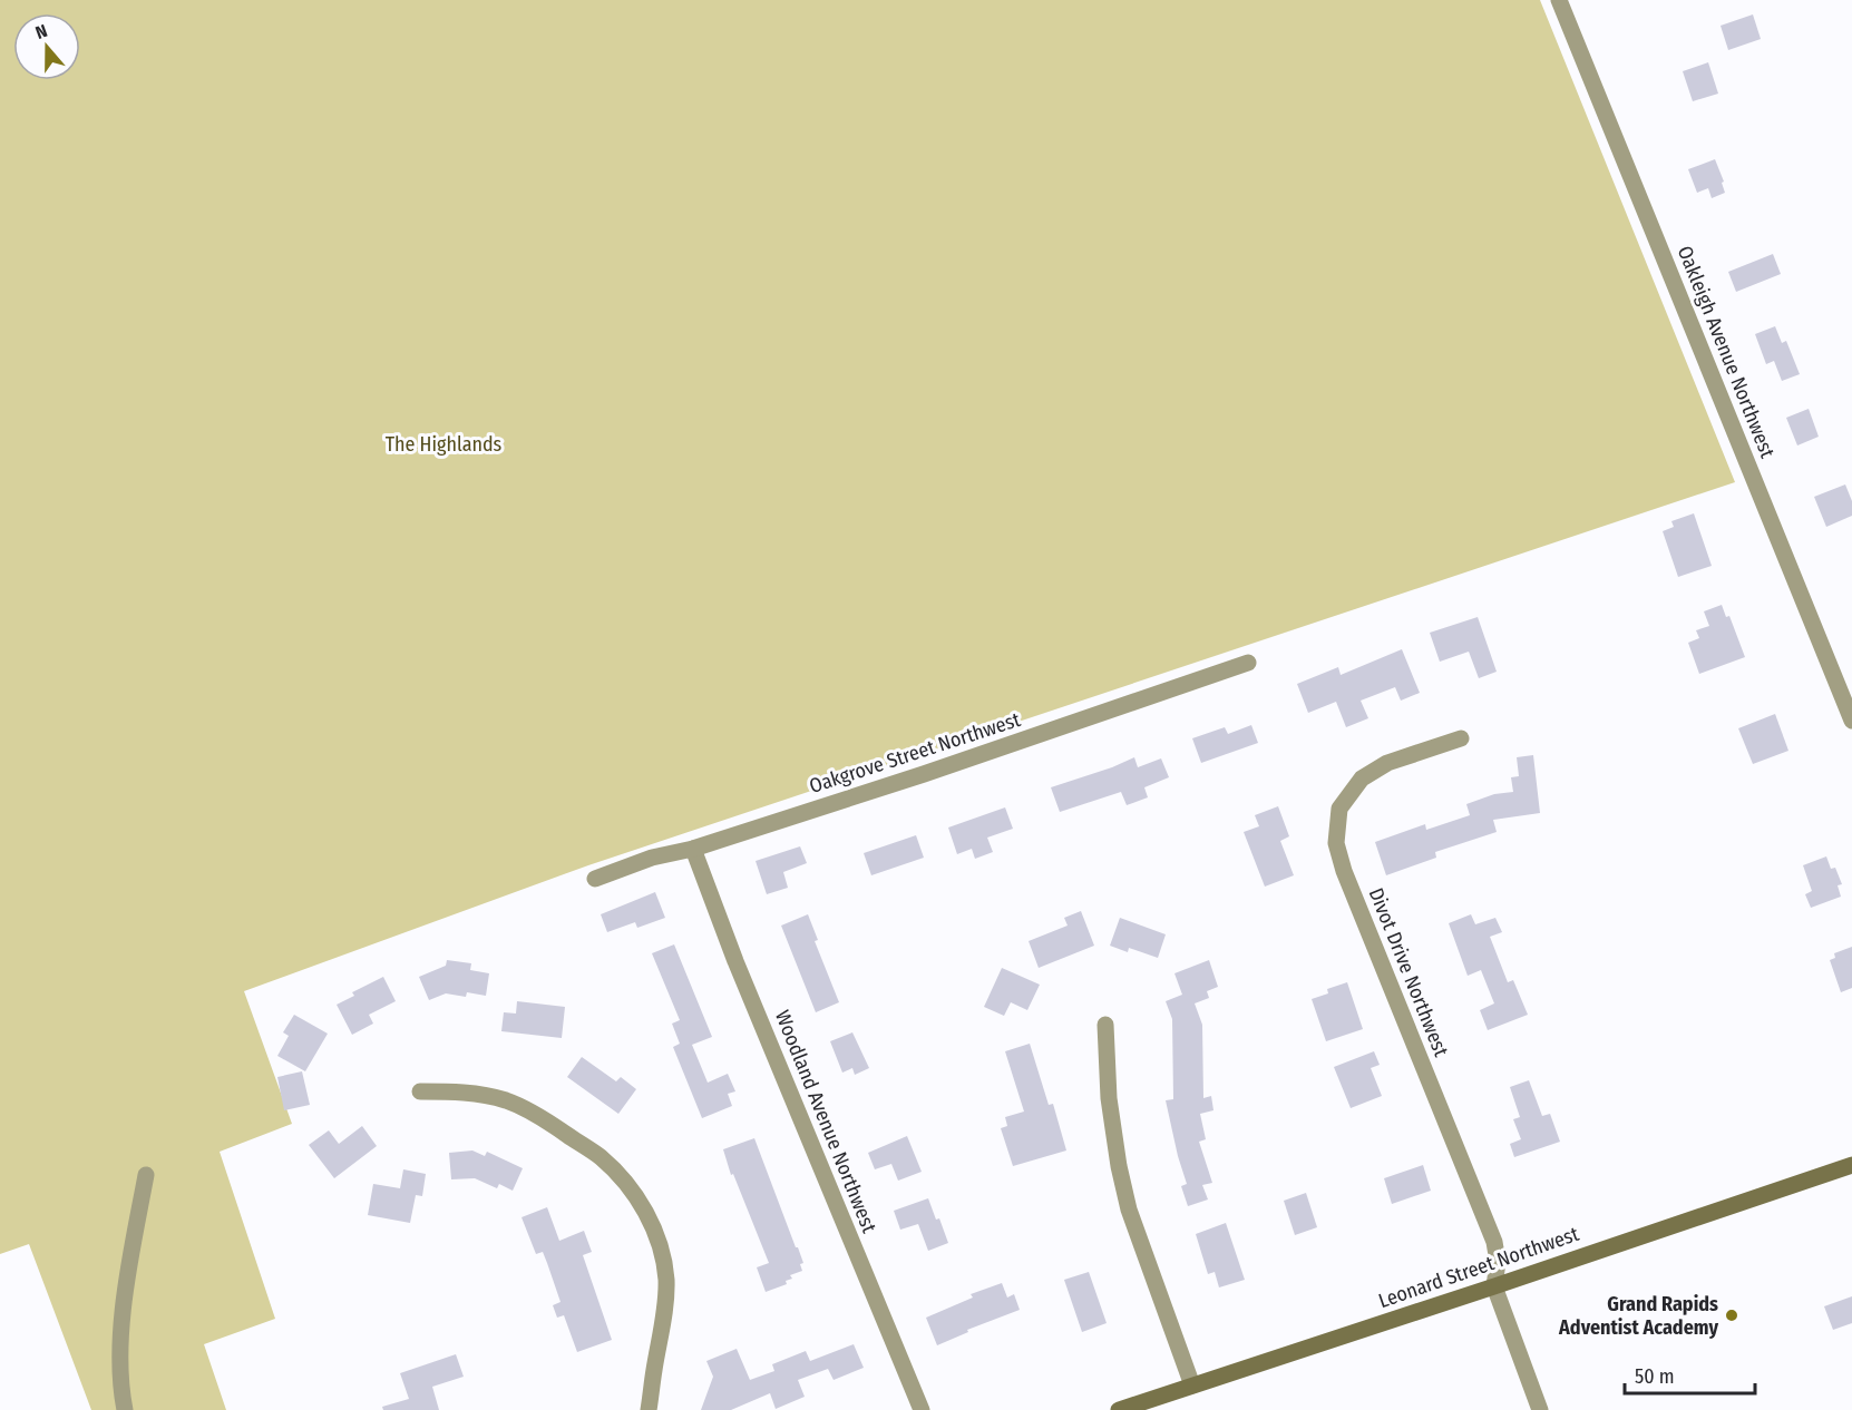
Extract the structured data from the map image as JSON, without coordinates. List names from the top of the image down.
{
  "streets": {
    "main road": ["Leonard Street Northwest"],
    "street": [
      "Oakleigh Avenue Northwest",
      "Oakgrove Street Northwest",
      "Divot Drive Northwest",
      "Woodland Avenue Northwest"
    ]
  },
  "crossings": [
    ["Oakgrove Street Northwest", "Woodland Avenue Northwest"],
    ["Divot Drive Northwest", "Leonard Street Northwest"]
  ],
  "parks": ["The Highlands"],
  "places": ["Grand Rapids Adventist Academy"],
  "scale_bar": "50 m",
  "north": "top"
}
